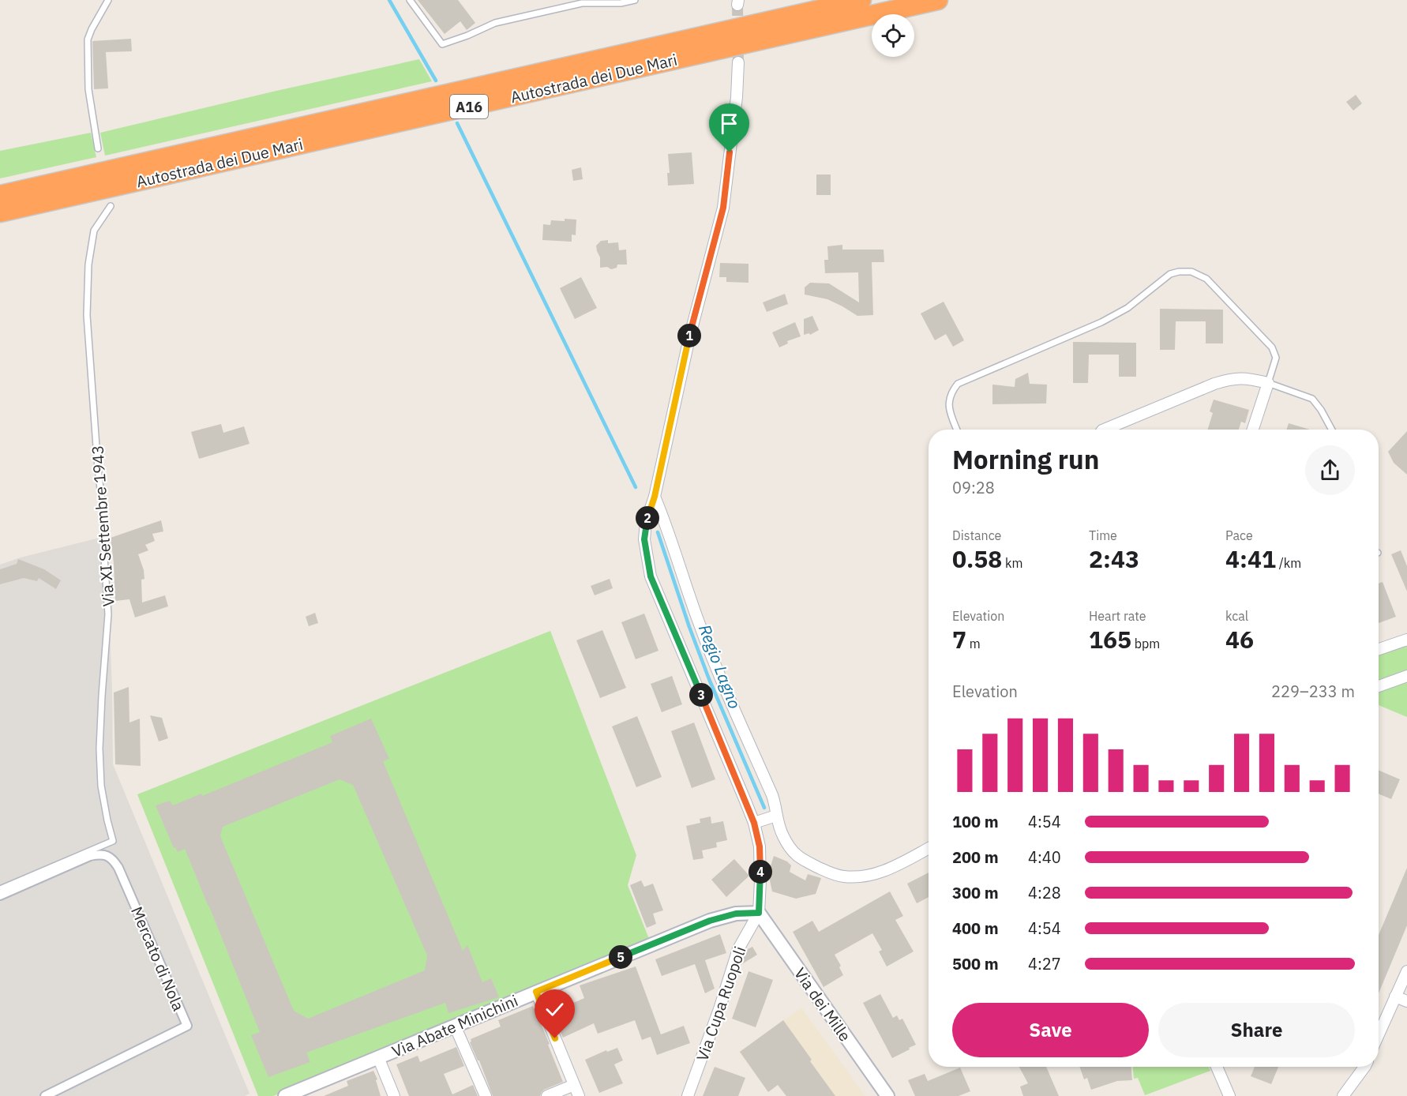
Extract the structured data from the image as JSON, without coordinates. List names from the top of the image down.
{
  "streets": {
    "highway": ["Autostrada dei Due Mari", "A16"],
    "street": [
      "Mercato di Nola",
      "Via Cupa Ruopoli",
      "Via dei Mille",
      "Via Abate Minichini"
    ],
    "lane": ["Via XI Settembre 1943"]
  },
  "crossings": [
    ["Via Cupa Ruopoli", "Via dei Mille"],
    ["Via Cupa Ruopoli", "Via Abate Minichini"],
    ["Via dei Mille", "Via Abate Minichini"]
  ],
  "water": ["Regio Lagno"],
  "page": {
    "pins": [
      "1",
      "2",
      "3",
      "4",
      "5"
    ],
    "heading": ["Morning run", "09:28"],
    "stats": [
      ["Distance", "0.58 km"],
      ["Time", "2:43"],
      ["Pace", "4:41 /km"],
      ["Elevation", "7 m"],
      ["Heart rate", "165 bpm"],
      ["kcal", "46"]
    ],
    "chart": ["Elevation", "229–233 m"],
    "list": [
      {
        "name": "100 m",
        "note": "4:54"
      },
      {
        "name": "200 m",
        "note": "4:40"
      },
      {
        "name": "300 m",
        "note": "4:28"
      },
      {
        "name": "400 m",
        "note": "4:54"
      },
      {
        "name": "500 m",
        "note": "4:27"
      }
    ],
    "buttons": ["Save", "Share"]
  }
}
